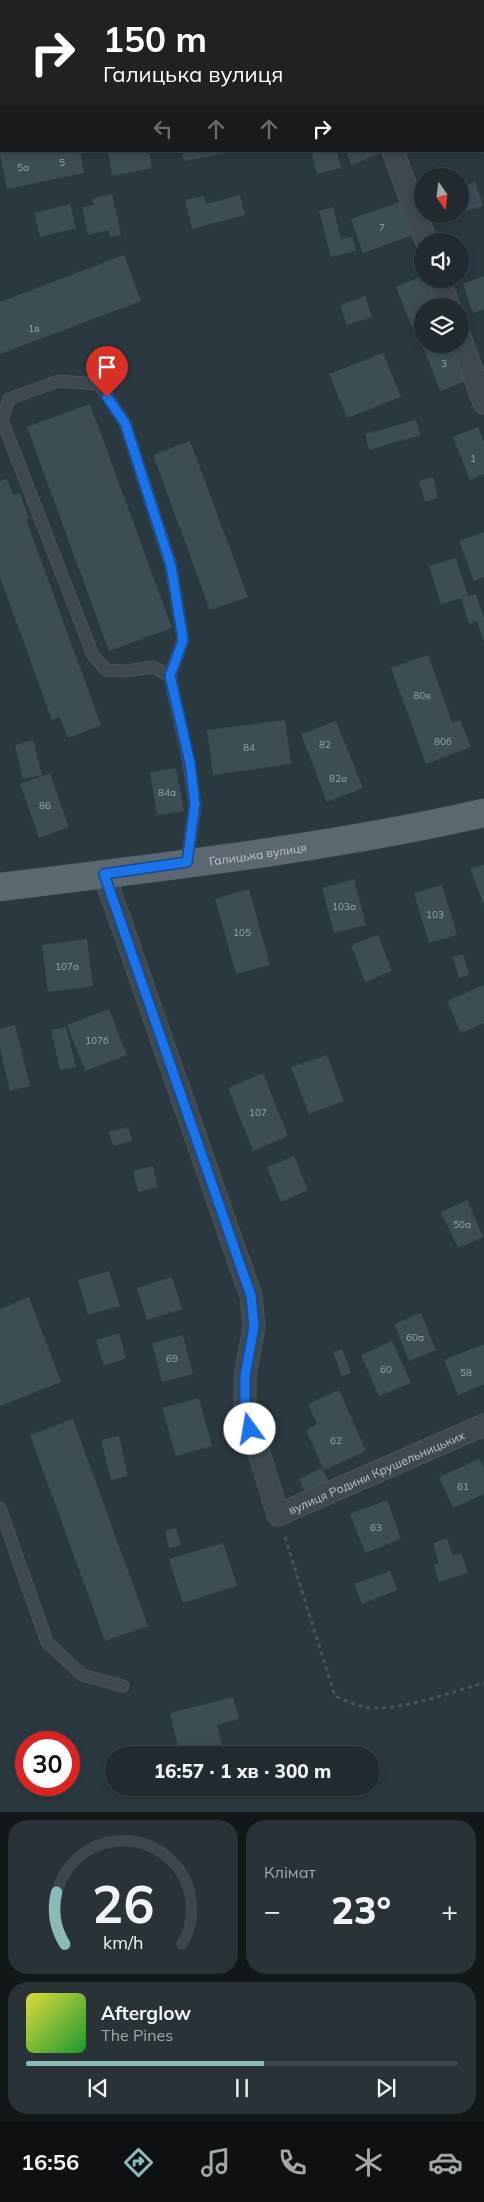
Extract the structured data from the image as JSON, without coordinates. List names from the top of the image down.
{
  "streets": {
    "main road": ["Галицька вулиця"],
    "street": ["вулиця Родини Крушельницьких"]
  },
  "crossings": [
    ["Галицька вулиця", "вулиця Родини Крушельницьких"]
  ],
  "house_numbers": [
    "5",
    "5а",
    "7",
    "1в",
    "3",
    "1",
    "80в",
    "80б",
    "82",
    "84",
    "82а",
    "84а",
    "86",
    "103а",
    "103",
    "105",
    "107а",
    "107б",
    "107",
    "50а",
    "60а",
    "69",
    "60",
    "58",
    "62",
    "61",
    "63"
  ],
  "north": "bottom",
  "page": {
    "turn": ["150 m", "Галицька вулиця"],
    "limit": "30",
    "trip": "16:57 · 1 хв · 300 m",
    "tile": "Клімат",
    "heat": ["−", "23°", "+"],
    "song": ["Afterglow", "The Pines"],
    "tabs": "16:56",
    "gauge": ["26", "km/h"]
  }
}
